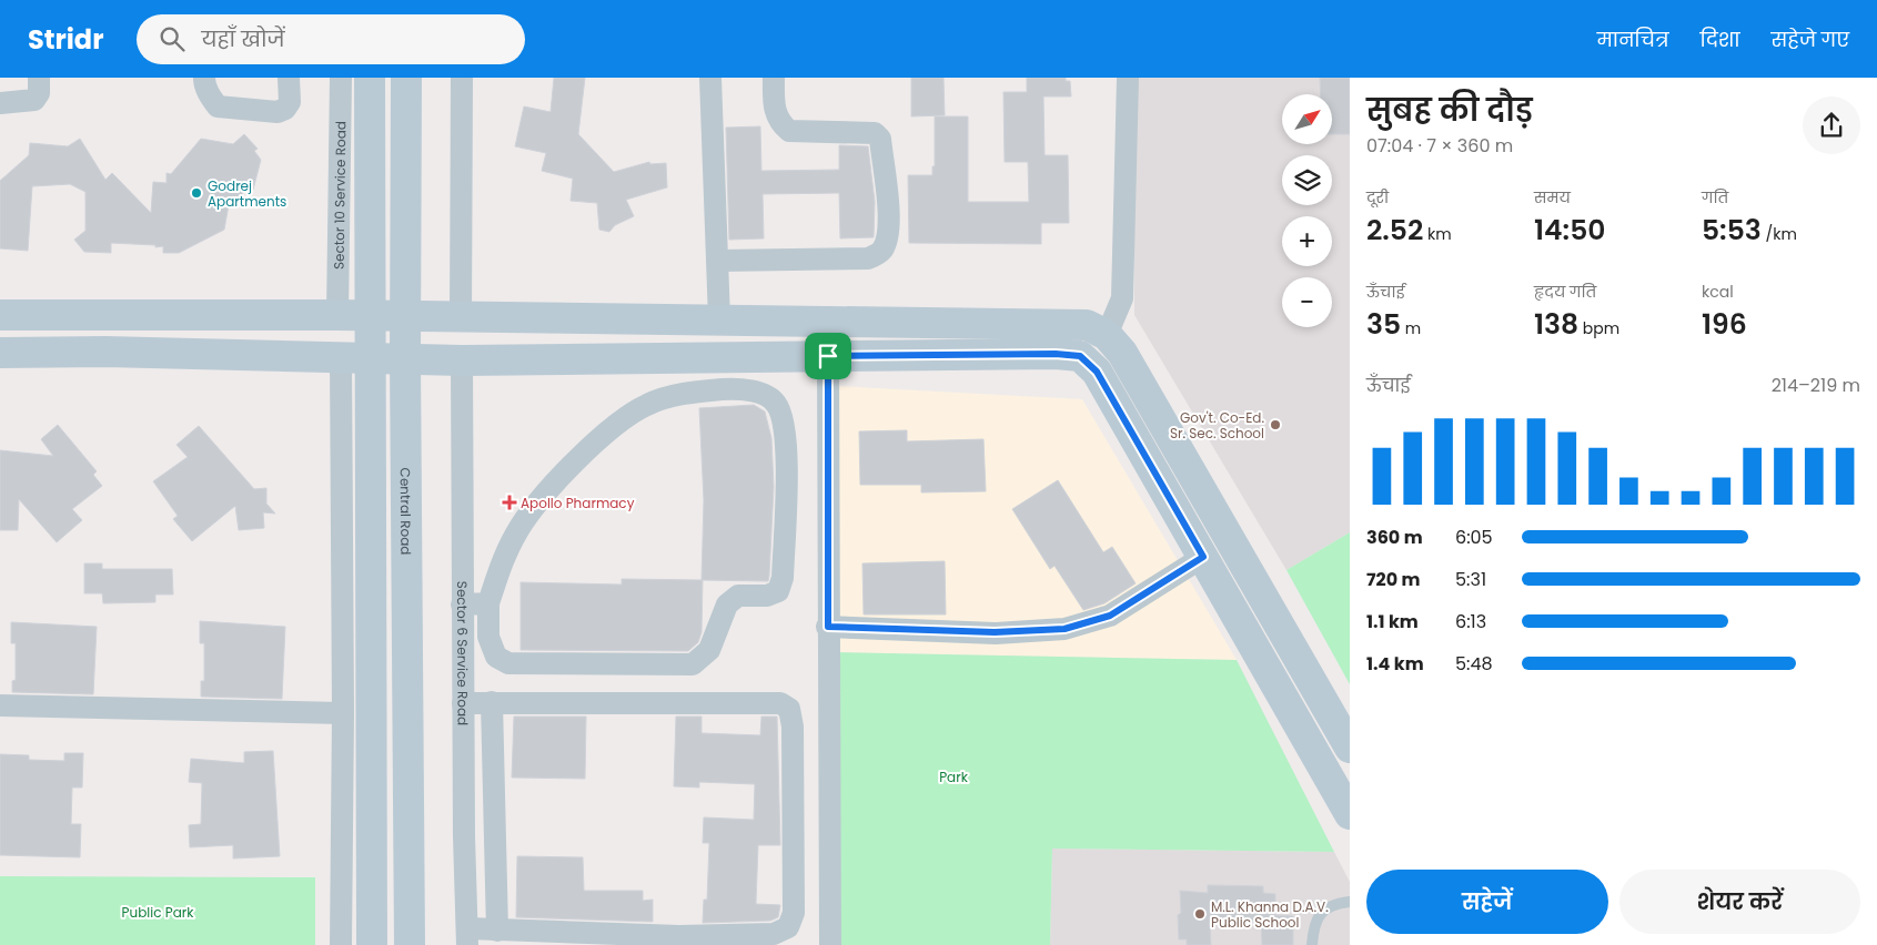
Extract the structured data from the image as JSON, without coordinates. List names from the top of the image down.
{
  "streets": {
    "street": ["Sector 10 Service Road", "Central Road", "Sector 6 Service Road"]
  },
  "parks": ["Park", "Public Park"],
  "places": {
    "other": ["Godrej Apartments", "Gov't. Co-Ed. Sr. Sec. School", "M.L. Khanna D.A.V. Public School"],
    "health": ["Apollo Pharmacy"]
  },
  "north": "top right",
  "page": {
    "header": "Stridr",
    "search": "यहाँ खोजें",
    "nav": ["मानचित्र", "दिशा", "सहेजे गए"],
    "heading": ["सुबह की दौड़", "07:04 · 7 × 360 m"],
    "map_buttons": ["+", "−"],
    "stats": [
      ["दूरी", "2.52 km"],
      ["समय", "14:50"],
      ["गति", "5:53 /km"],
      ["ऊँचाई", "35 m"],
      ["हृदय गति", "138 bpm"],
      ["kcal", "196"]
    ],
    "chart": ["ऊँचाई", "214–219 m"],
    "list": [
      {
        "name": "360 m",
        "note": "6:05"
      },
      {
        "name": "720 m",
        "note": "5:31"
      },
      {
        "name": "1.1 km",
        "note": "6:13"
      },
      {
        "name": "1.4 km",
        "note": "5:48"
      }
    ],
    "buttons": ["सहेजें", "शेयर करें"]
  }
}
